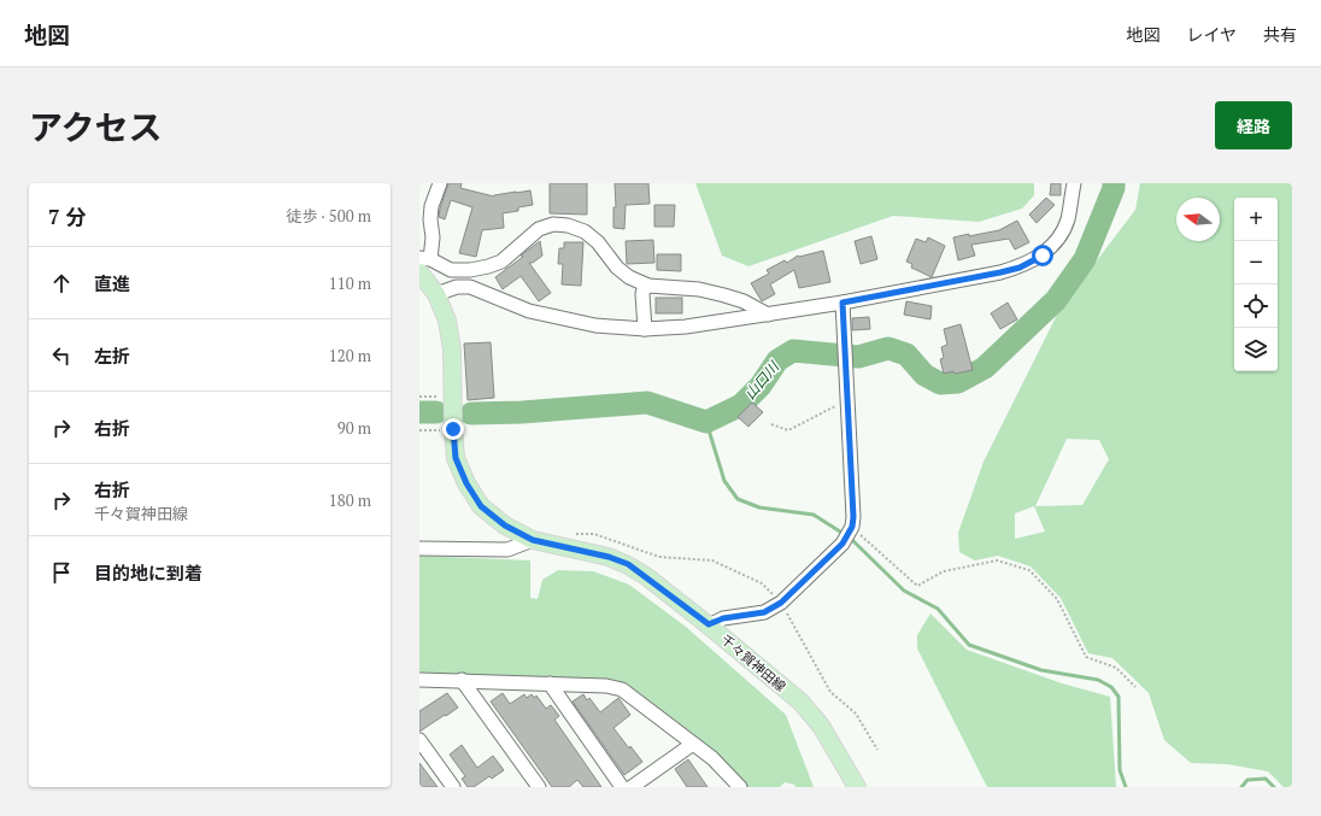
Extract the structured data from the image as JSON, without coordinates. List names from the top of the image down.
{
  "streets": {
    "main road": ["千々賀神田線"]
  },
  "water": ["山口川"],
  "north": "left",
  "page": {
    "header": "地図",
    "nav": ["地図", "レイヤ", "共有"],
    "title": "アクセス",
    "buttons": "経路",
    "heading": ["7 分", "徒歩 · 500 m"],
    "map_buttons": ["+", "−"],
    "list": [
      ["直進", "110 m"],
      ["左折", "120 m"],
      ["右折", "90 m"],
      ["右折", "千々賀神田線", "180 m"],
      "目的地に到着"
    ]
  }
}
